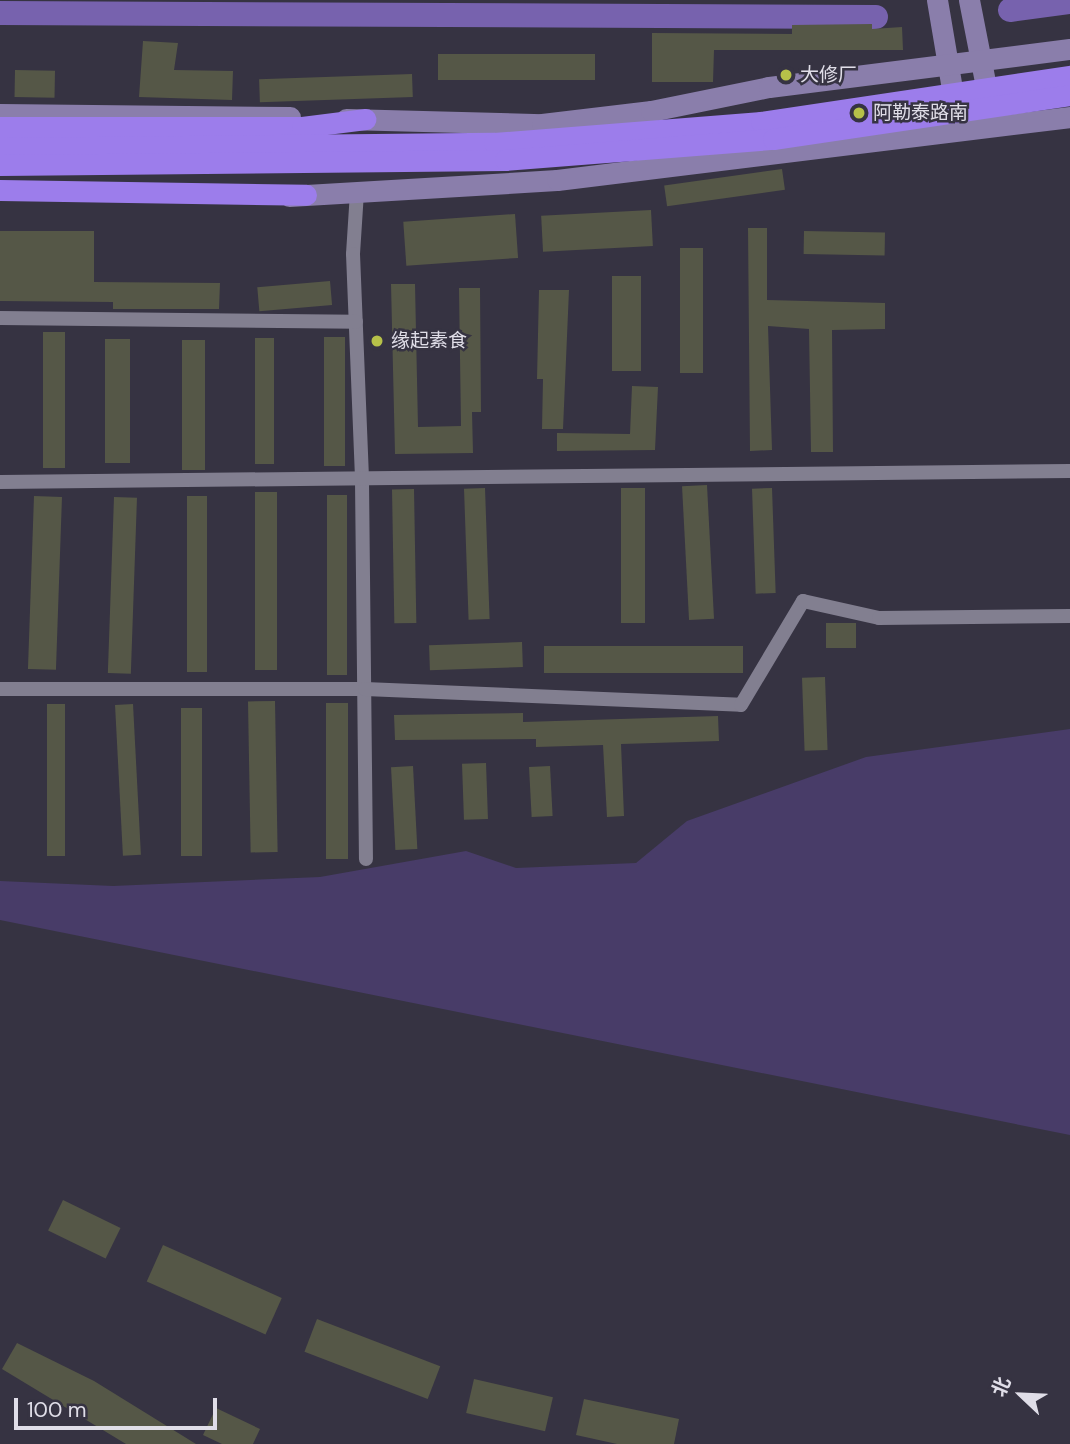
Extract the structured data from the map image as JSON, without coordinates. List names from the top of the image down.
{
  "places": ["大修厂", "阿勒泰路南", "缘起素食"],
  "scale_bar": "100 m",
  "north": "top left"
}
